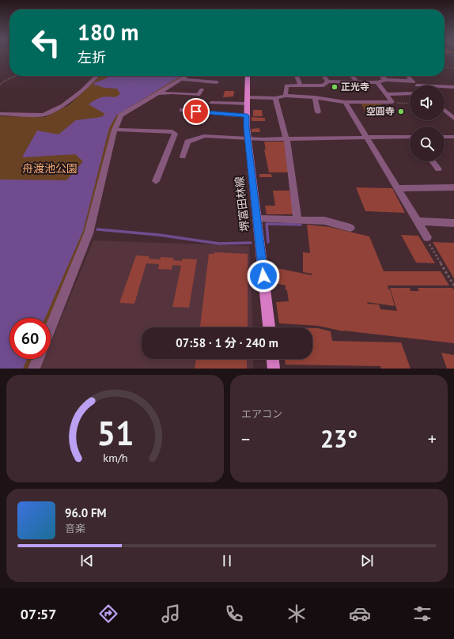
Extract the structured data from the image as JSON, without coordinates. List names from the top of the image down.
{
  "streets": {
    "main road": ["堺富田林線"]
  },
  "parks": ["舟渡池公園"],
  "places": ["正光寺", "空圓寺"],
  "page": {
    "turn": ["180 m", "左折"],
    "limit": "60",
    "trip": "07:58 · 1 分 · 240 m",
    "tile": "エアコン",
    "heat": ["−", "23°", "+"],
    "song": ["96.0 FM", "音楽"],
    "tabs": "07:57",
    "gauge": ["51", "km/h"]
  }
}
